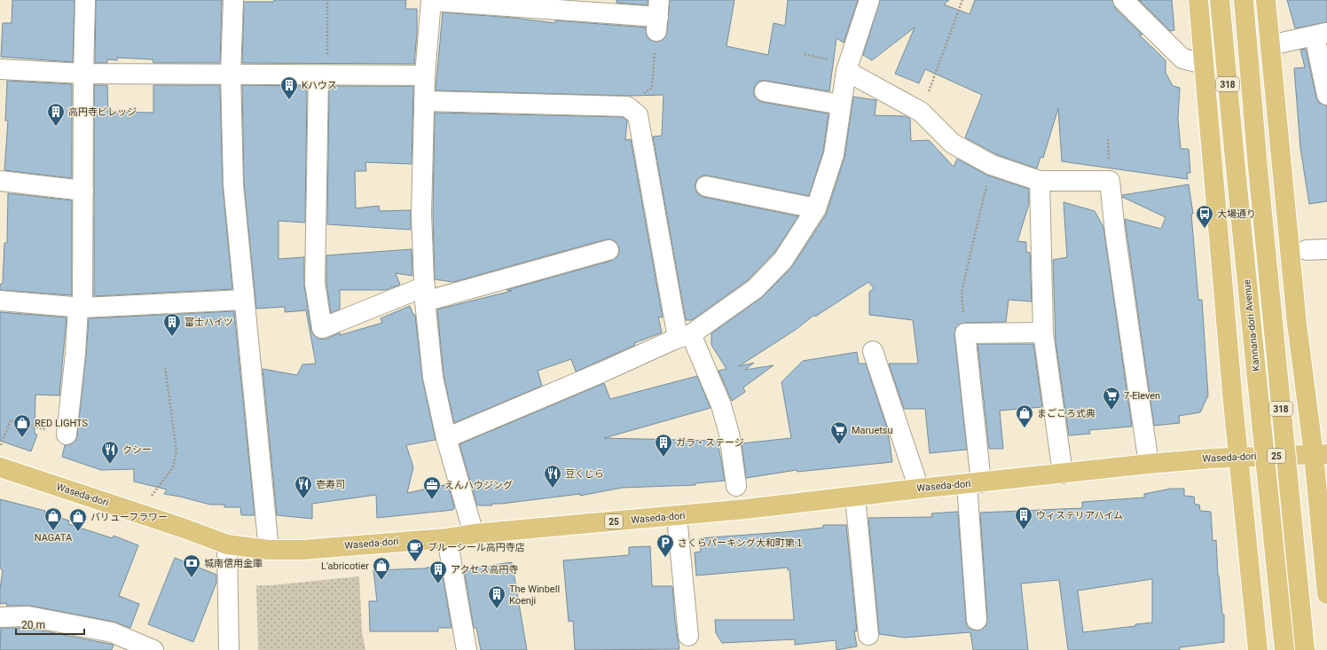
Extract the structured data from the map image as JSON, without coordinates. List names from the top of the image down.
{
  "streets": {
    "main road": [
      "318",
      "Kannana-dori Avenue",
      "25",
      "Waseda-dori"
    ]
  },
  "places": {
    "building": [
      "Kハウス",
      "高円寺ビレッジ",
      "富士ハイツ",
      "ガラ・ステージ",
      "ウィステリアハイム",
      "アクセス高円寺",
      "The Winbell Koenji"
    ],
    "bus stop": ["大場通り"],
    "supermarket": ["7-Eleven", "Maruetsu"],
    "shop": [
      "まごころ式典",
      "RED LIGHTS",
      "NAGATA",
      "バリューフラワー",
      "L'abricotier"
    ],
    "restaurant": ["クシー", "豆くじら", "壱寿司"],
    "office": ["えんハウジング"],
    "parking": ["さくらパーキング大和町第１"],
    "cafe": ["ブルーシール高円寺店"],
    "bank": ["城南信用金庫"]
  },
  "scale_bar": "20 m"
}
